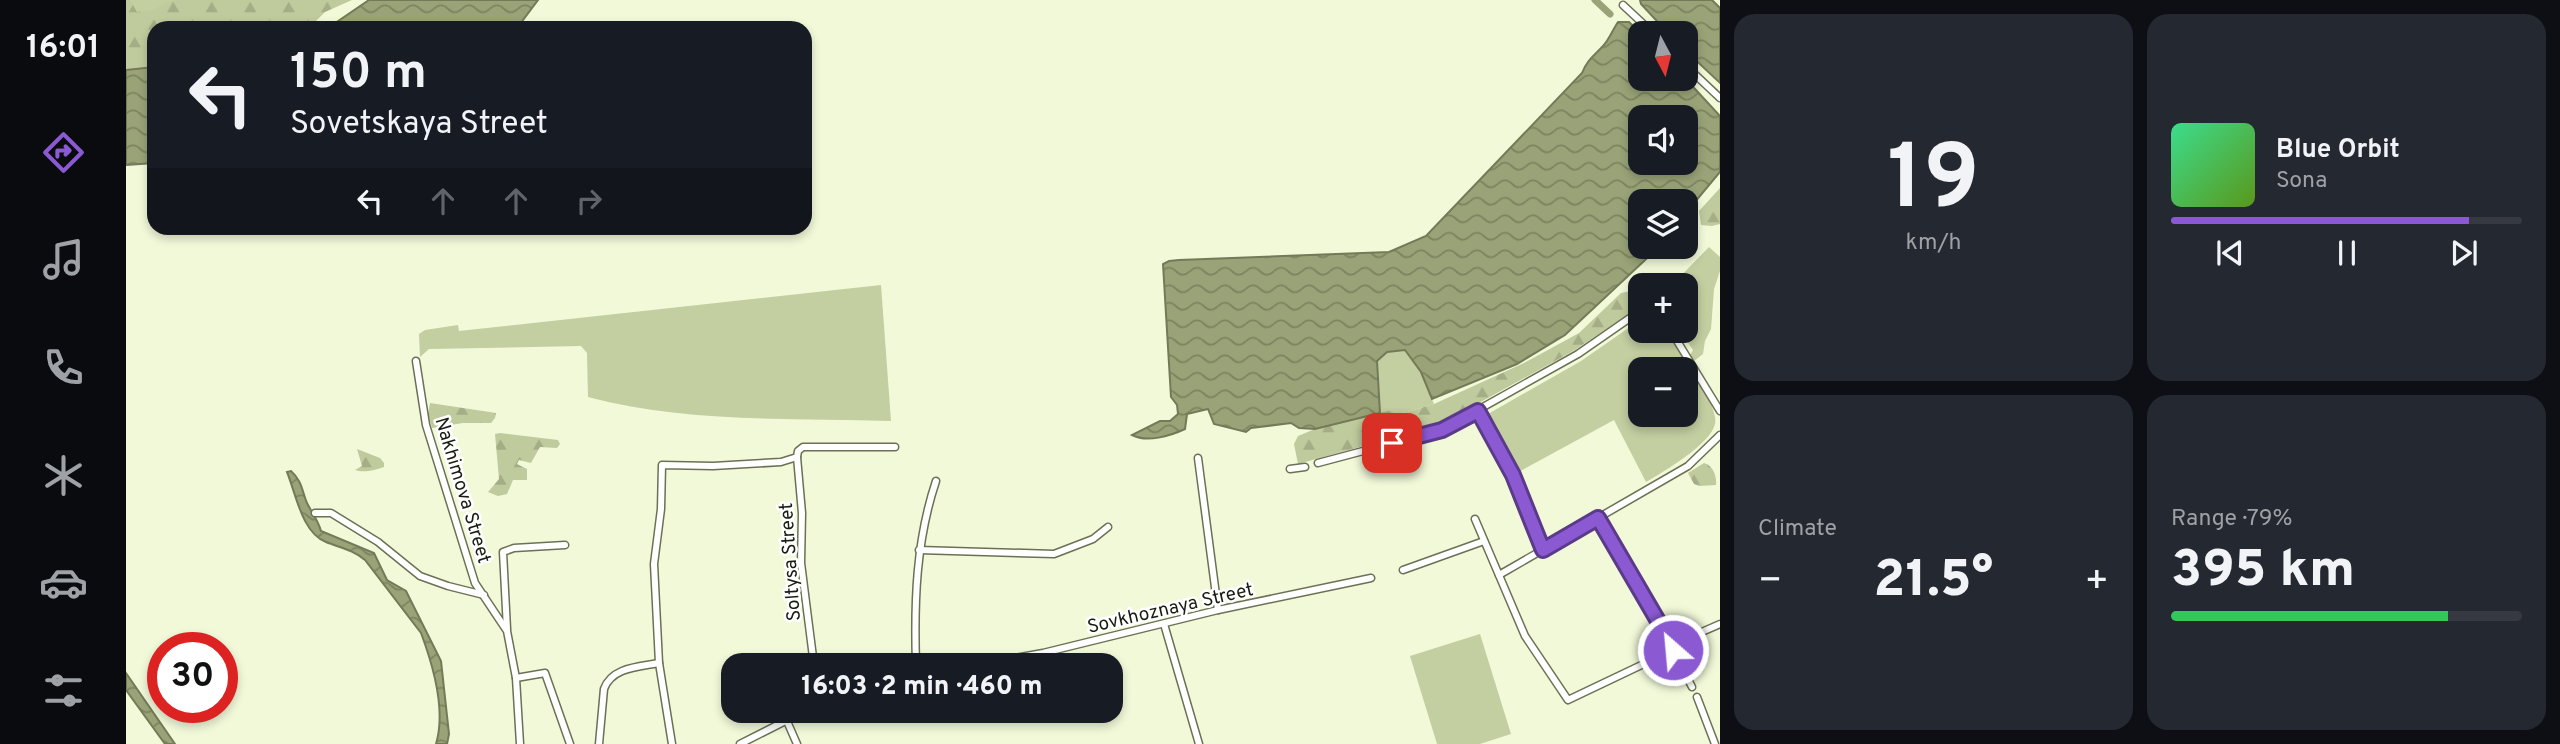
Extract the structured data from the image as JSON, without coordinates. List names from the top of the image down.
{
  "streets": {
    "street": ["Nakhimova Street", "Soltysa Street", "Sovkhoznaya Street"]
  },
  "north": "bottom",
  "page": {
    "tabs": "16:01",
    "tile": [
      ["19", "km/h"],
      "Climate",
      ["Range · 79%", "395 km"]
    ],
    "map_buttons": ["+", "−"],
    "turn": ["150 m", "Sovetskaya Street"],
    "song": ["Blue Orbit", "Sona"],
    "heat": ["−", "21.5°", "+"],
    "limit": "30",
    "trip": "16:03 · 2 min · 460 m"
  }
}
